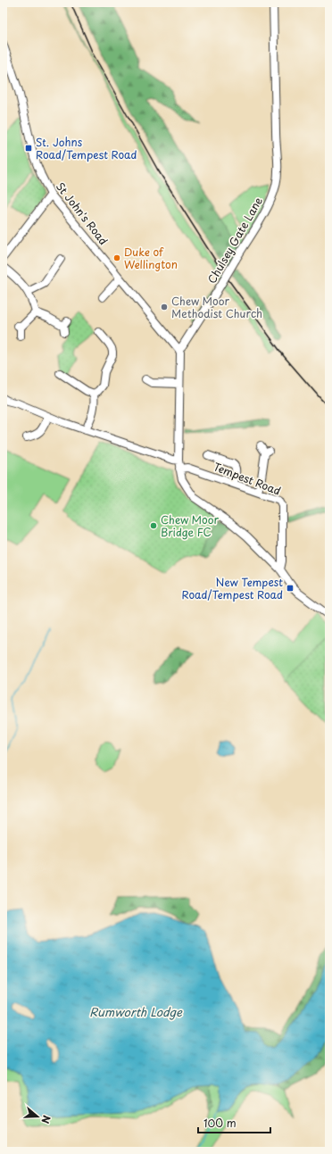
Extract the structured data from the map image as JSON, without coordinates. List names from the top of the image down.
{
  "streets": {
    "street": ["St John's Road", "Chulsey Gate Lane", "Tempest Road"]
  },
  "crossings": [
    ["St John's Road", "Chulsey Gate Lane"]
  ],
  "water": ["Rumworth Lodge"],
  "places": {
    "transit": ["St. Johns Road/Tempest Road", "New Tempest Road/Tempest Road"],
    "other": ["Duke of Wellington", "Chew Moor Methodist Church", "Chew Moor Bridge FC"]
  },
  "scale_bar": "100 m",
  "north": "right"
}
